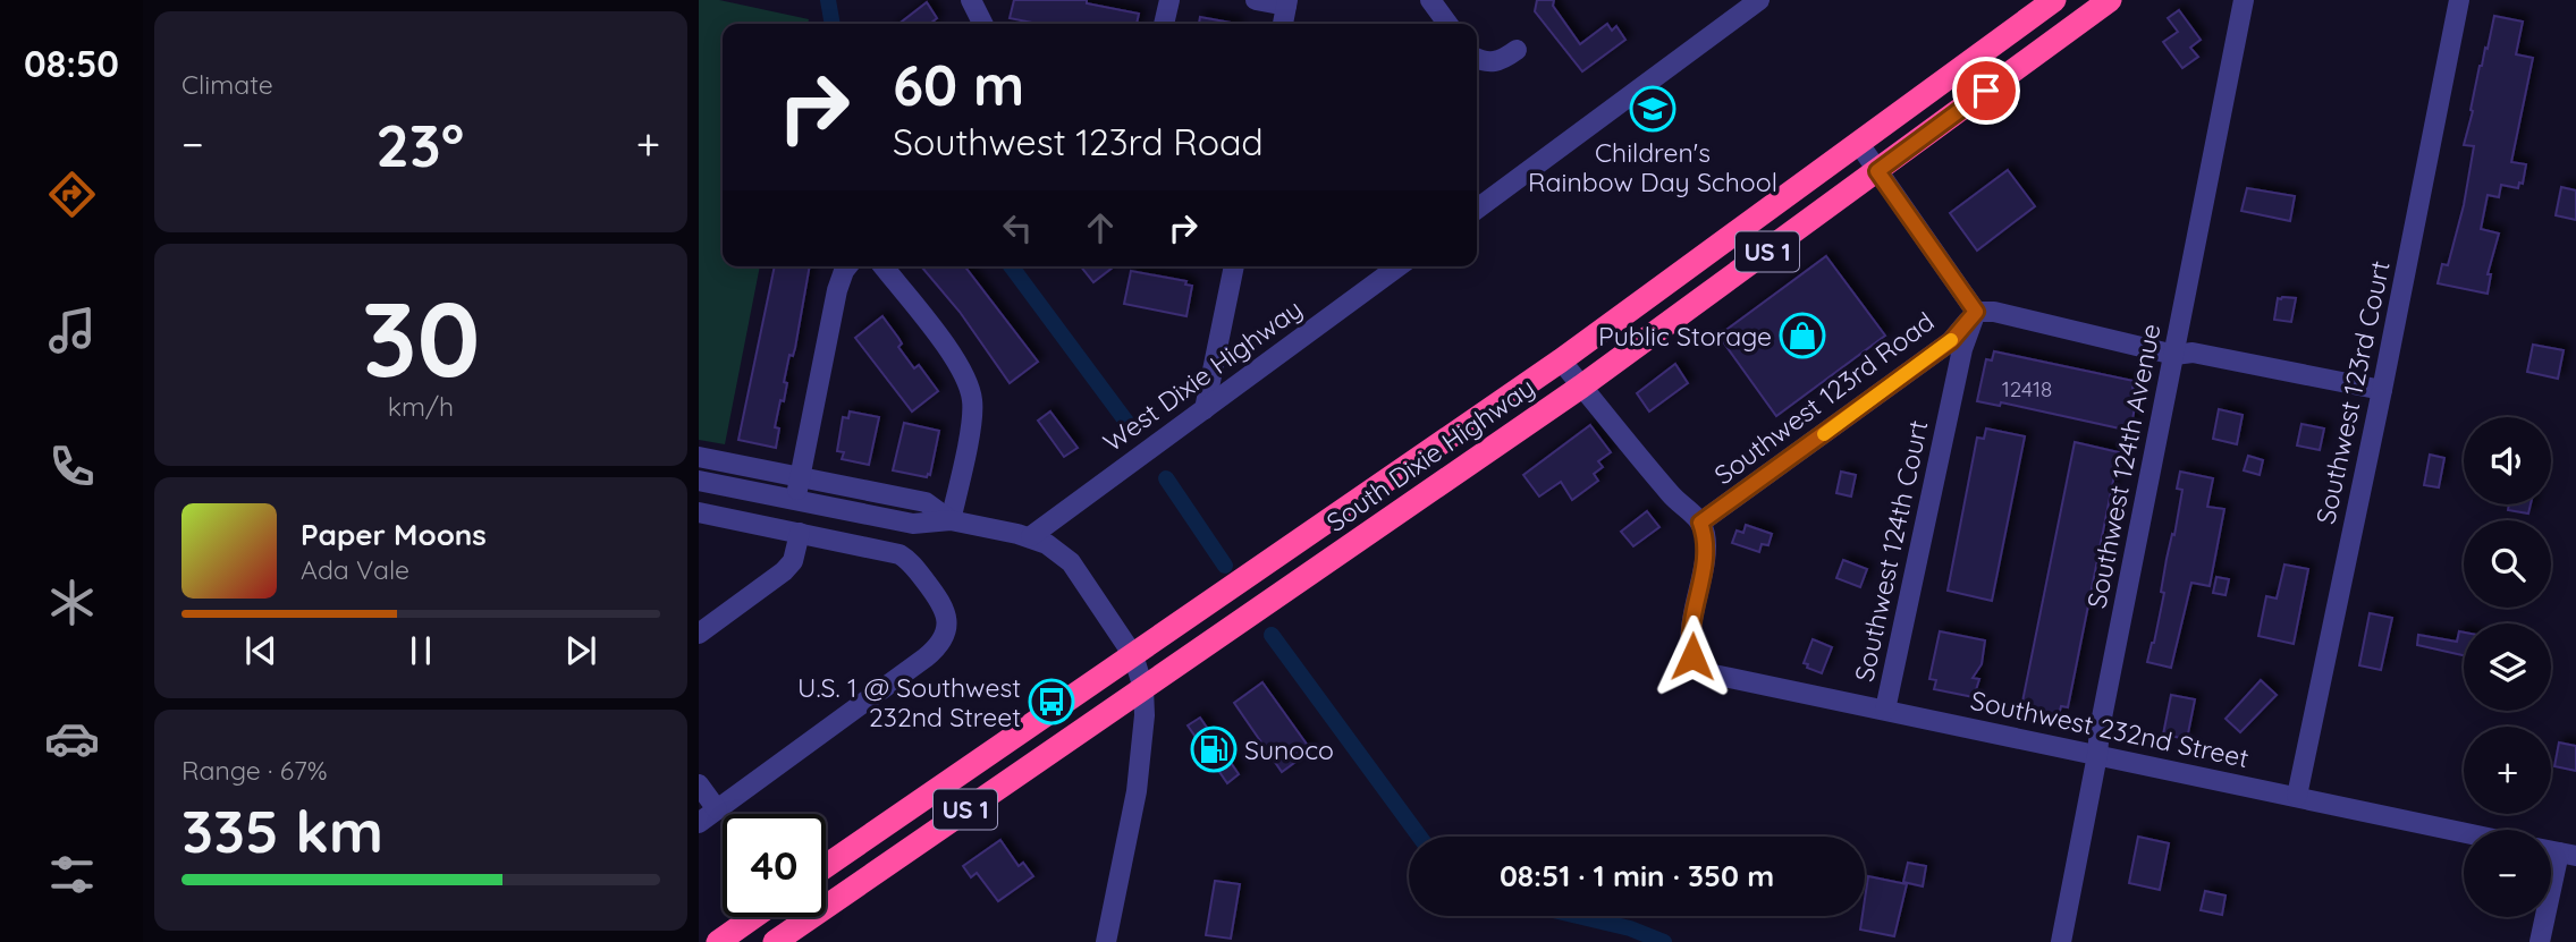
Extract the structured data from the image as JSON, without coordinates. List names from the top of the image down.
{
  "streets": {
    "highway": ["US 1", "South Dixie Highway"],
    "street": [
      "West Dixie Highway",
      "Southwest 123rd Court",
      "Southwest 123rd Road",
      "Southwest 124th Avenue",
      "Southwest 124th Court",
      "Southwest 232nd Street"
    ]
  },
  "crossings": [
    ["Southwest 123rd Court", "Southwest 232nd Street"],
    ["Southwest 123rd Road", "Southwest 124th Court"],
    ["Southwest 123rd Road", "Southwest 232nd Street"],
    ["Southwest 124th Avenue", "Southwest 232nd Street"],
    ["Southwest 124th Court", "Southwest 232nd Street"]
  ],
  "places": {
    "school or university": ["Children's Rainbow Day School"],
    "shop": ["Public Storage"],
    "bus stop": ["U.S. 1 @ Southwest 232nd Street"],
    "fuel station": ["Sunoco"]
  },
  "house_numbers": ["12418"],
  "page": {
    "tabs": "08:50",
    "tile": [
      "Climate",
      ["30", "km/h"],
      ["Range · 67%", "335 km"]
    ],
    "turn": ["60 m", "Southwest 123rd Road"],
    "heat": ["−", "23°", "+"],
    "map_buttons": ["+", "−"],
    "song": ["Paper Moons", "Ada Vale"],
    "limit": "40",
    "trip": "08:51 · 1 min · 350 m"
  }
}
